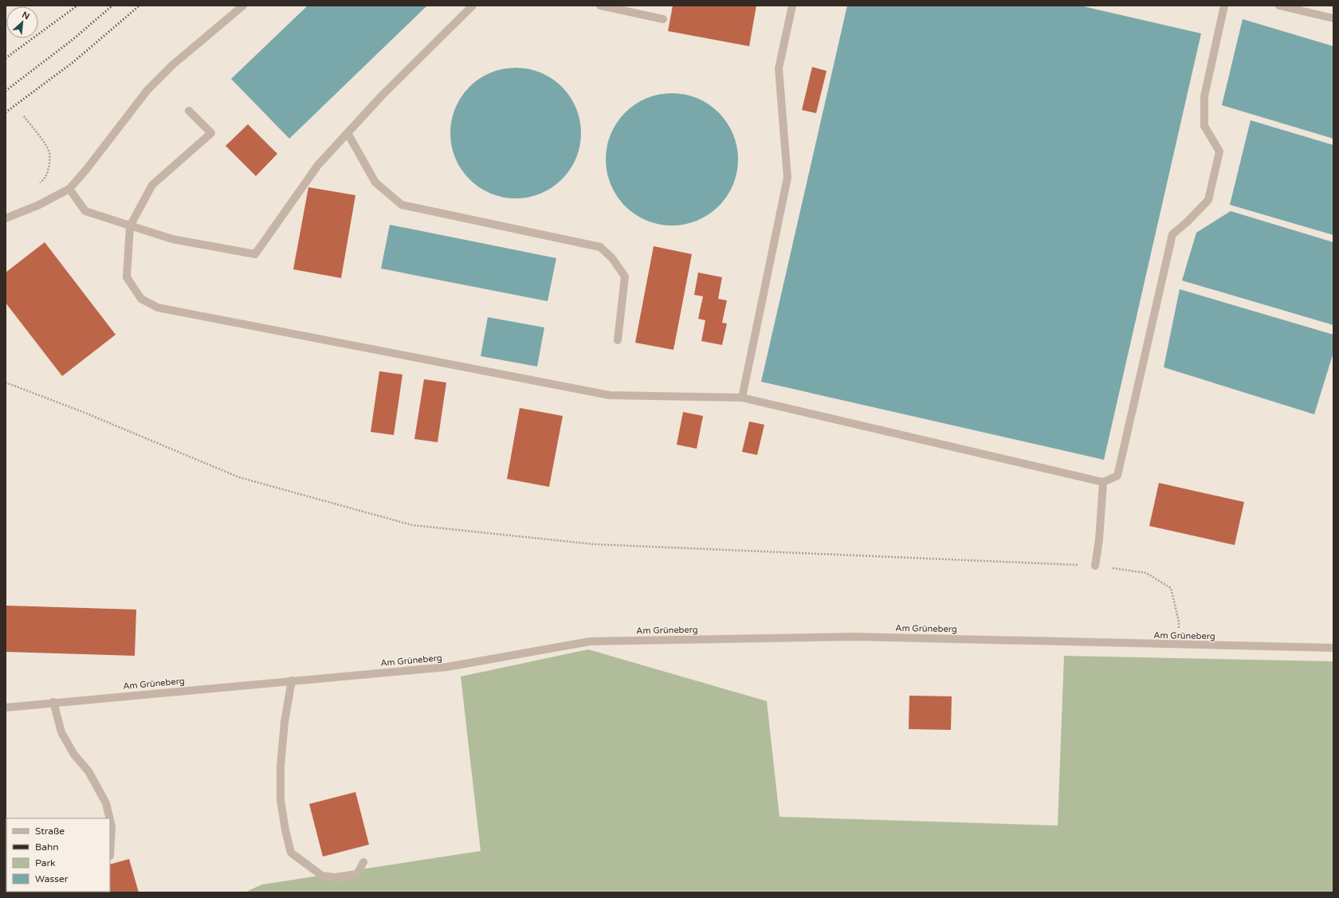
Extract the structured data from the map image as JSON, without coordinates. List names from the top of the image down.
{
  "streets": {
    "street": ["Am Grüneberg"]
  },
  "legend": [
    "Straße",
    "Bahn",
    "Park",
    "Wasser"
  ],
  "north": "top right"
}
